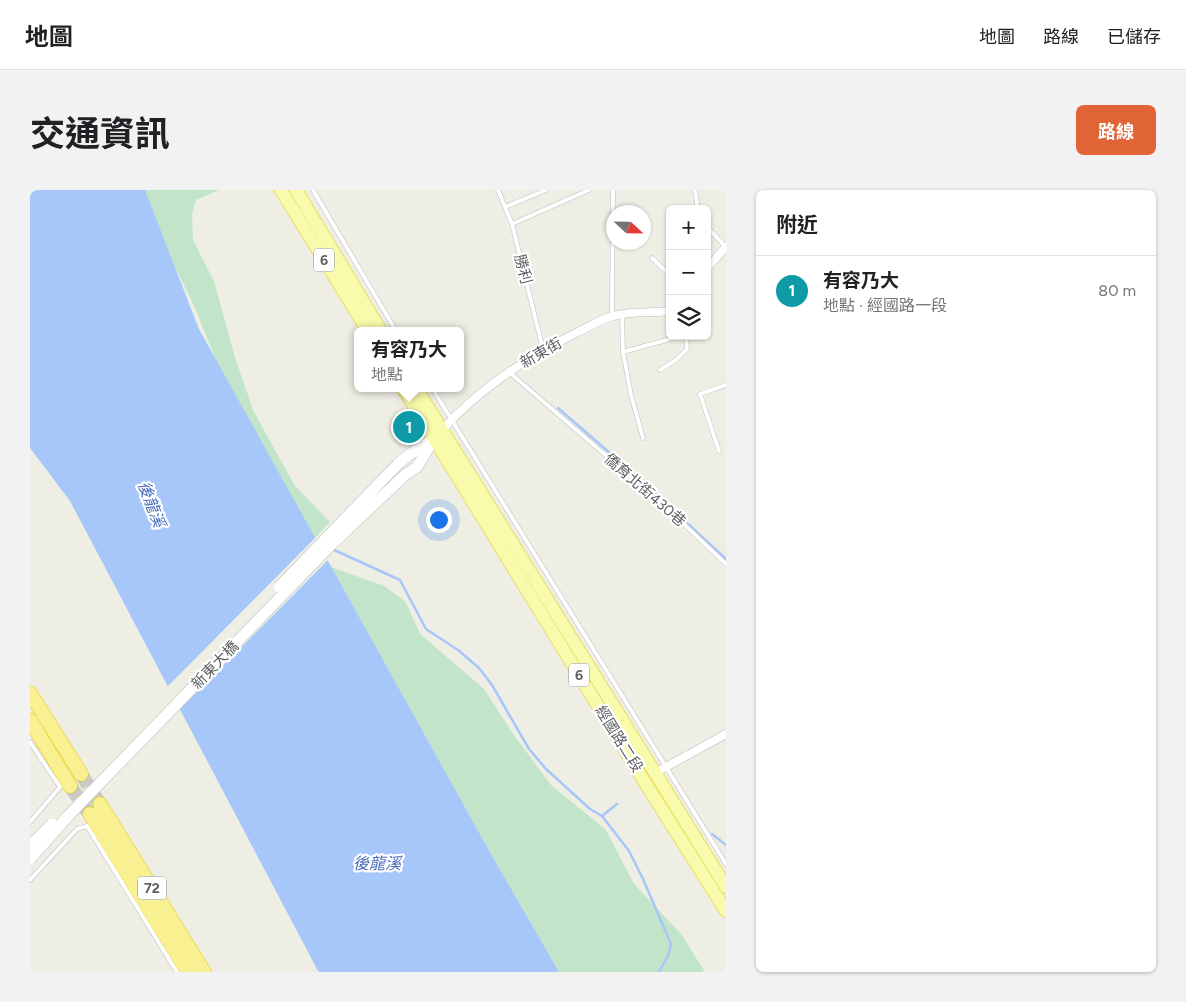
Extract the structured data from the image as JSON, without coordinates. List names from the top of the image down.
{
  "streets": {
    "highway": ["72"],
    "main road": ["6", "經國路二段"],
    "street": ["新東街", "新東大橋"],
    "lane": ["勝利", "僑育北街430巷"]
  },
  "crossings": [
    ["6", "新東街"],
    ["6", "新東大橋"],
    ["6", "經國路二段"],
    ["勝利", "新東街"],
    ["新東街", "僑育北街430巷"],
    ["新東街", "新東大橋"],
    ["新東街", "經國路二段"],
    ["新東大橋", "經國路二段"]
  ],
  "water": ["後龍溪"],
  "north": "right",
  "page": {
    "header": "地圖",
    "nav": ["地圖", "路線", "已儲存"],
    "title": "交通資訊",
    "buttons": "路線",
    "heading": "附近",
    "map_buttons": ["+", "−"],
    "list": [
      {
        "mark": "1",
        "name": "有容乃大",
        "note": "地點 · 經國路一段",
        "value": "80 m"
      }
    ],
    "popup": ["有容乃大", "地點"],
    "pins": "1"
  }
}
